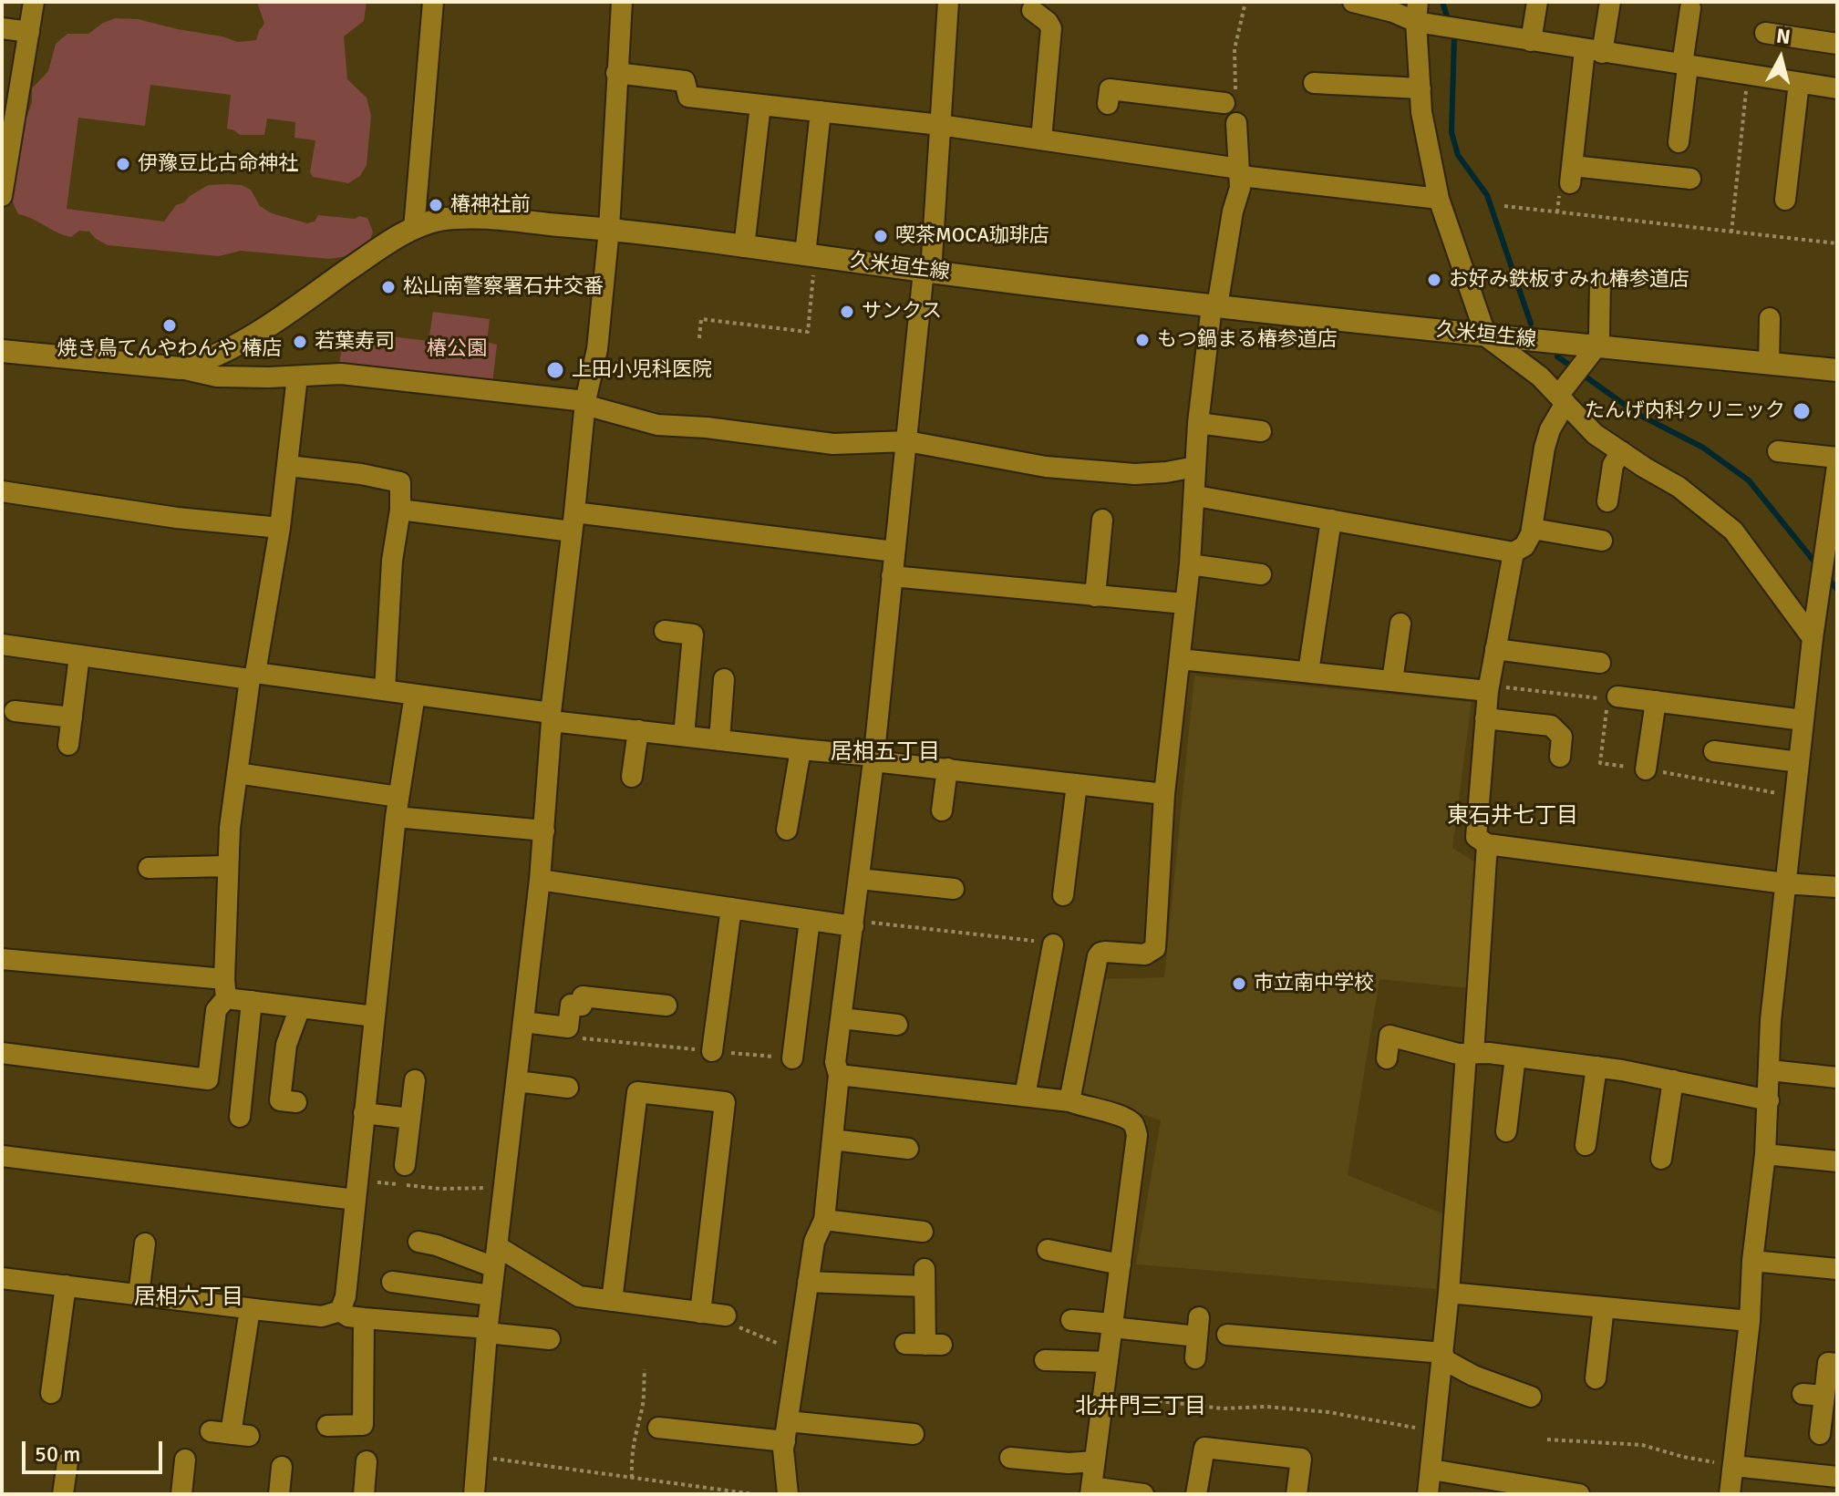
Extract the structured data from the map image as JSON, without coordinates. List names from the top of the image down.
{
  "streets": {
    "main road": ["久米垣生線"]
  },
  "districts": [
    "居相五丁目",
    "東石井七丁目",
    "居相六丁目",
    "北井門三丁目"
  ],
  "parks": ["椿公園"],
  "places": [
    "伊豫豆比古命神社",
    "椿神社前",
    "喫茶MOCA珈琲店",
    "お好み鉄板すみれ椿参道店",
    "松山南警察署石井交番",
    "サンクス",
    "焼き鳥てんやわんや 椿店",
    "もつ鍋まる椿参道店",
    "若葉寿司",
    "上田小児科医院",
    "たんげ内科クリニック",
    "市立南中学校"
  ],
  "scale_bar": "50 m",
  "north": "top"
}
